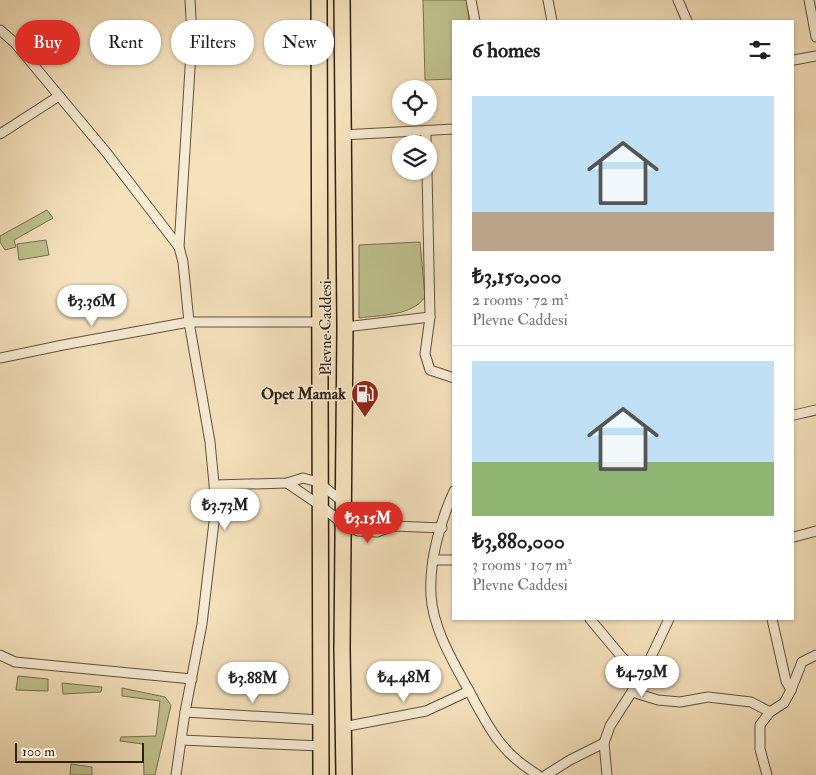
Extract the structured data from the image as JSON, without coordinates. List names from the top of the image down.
{
  "streets": {
    "main road": ["Plevne Caddesi"]
  },
  "places": {
    "fuel station": ["Opet Mamak"]
  },
  "scale_bar": "100 m",
  "page": {
    "chip": [
      "Buy",
      "Rent",
      "Filters",
      "New"
    ],
    "heading": "6 homes",
    "list": [
      {
        "name": "₺3,150,000",
        "note": "2 rooms · 72 m² · Plevne Caddesi"
      },
      {
        "name": "₺3,880,000",
        "note": "3 rooms · 107 m² · Plevne Caddesi"
      }
    ],
    "price": [
      "₺3.36M",
      "₺3.73M",
      "₺3.15M",
      "₺4.79M",
      "₺4.48M",
      "₺3.88M"
    ],
    "scale": "100 m"
  }
}
